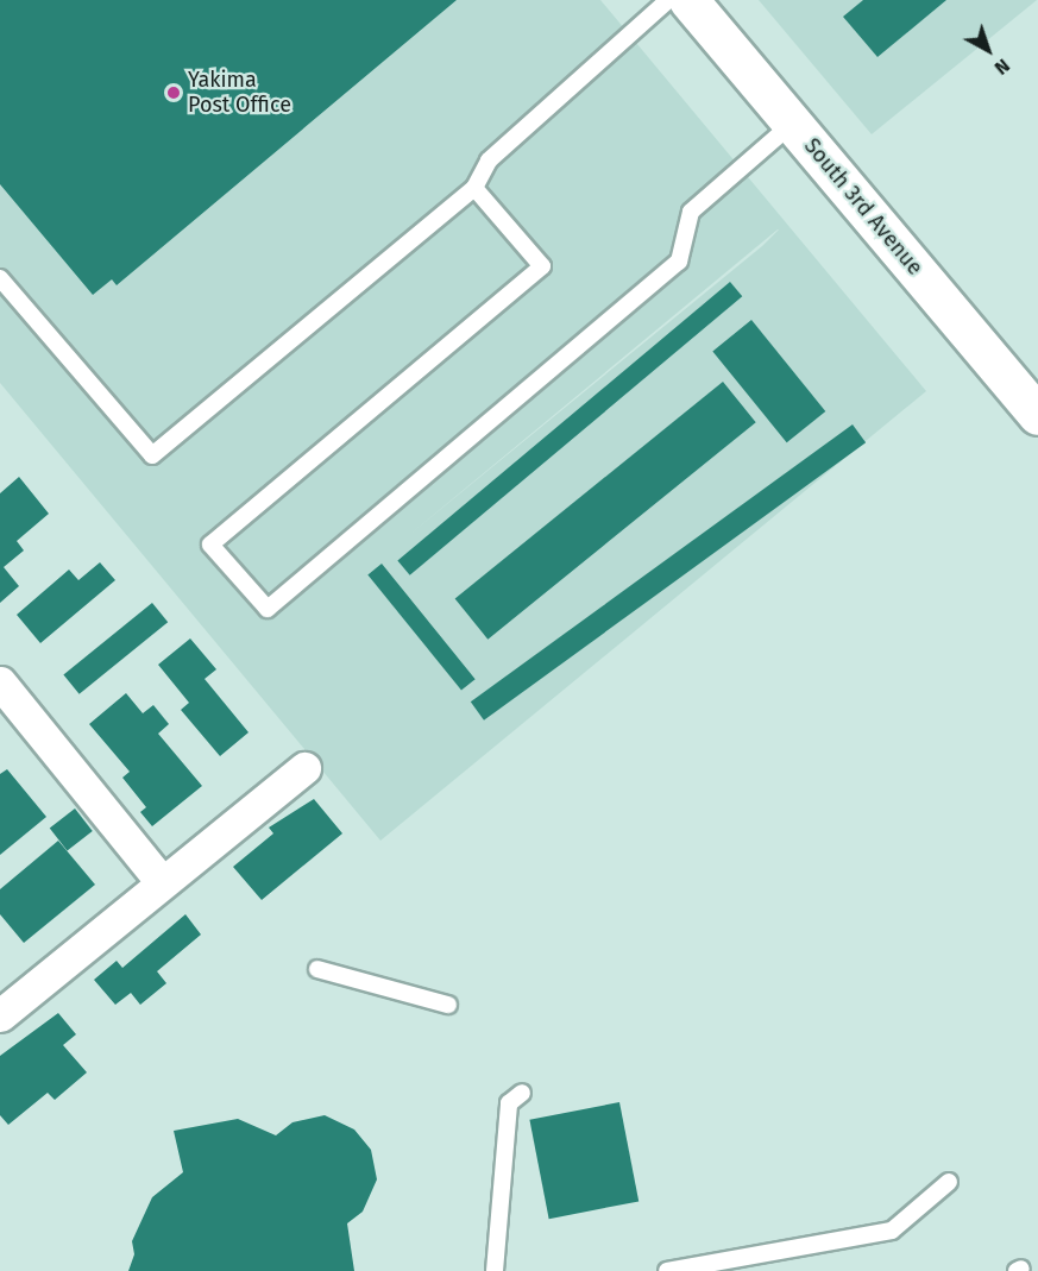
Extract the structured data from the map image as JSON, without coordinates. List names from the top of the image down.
{
  "streets": {
    "street": ["South 3rd Avenue"]
  },
  "places": ["Yakima Post Office"],
  "north": "bottom right"
}
